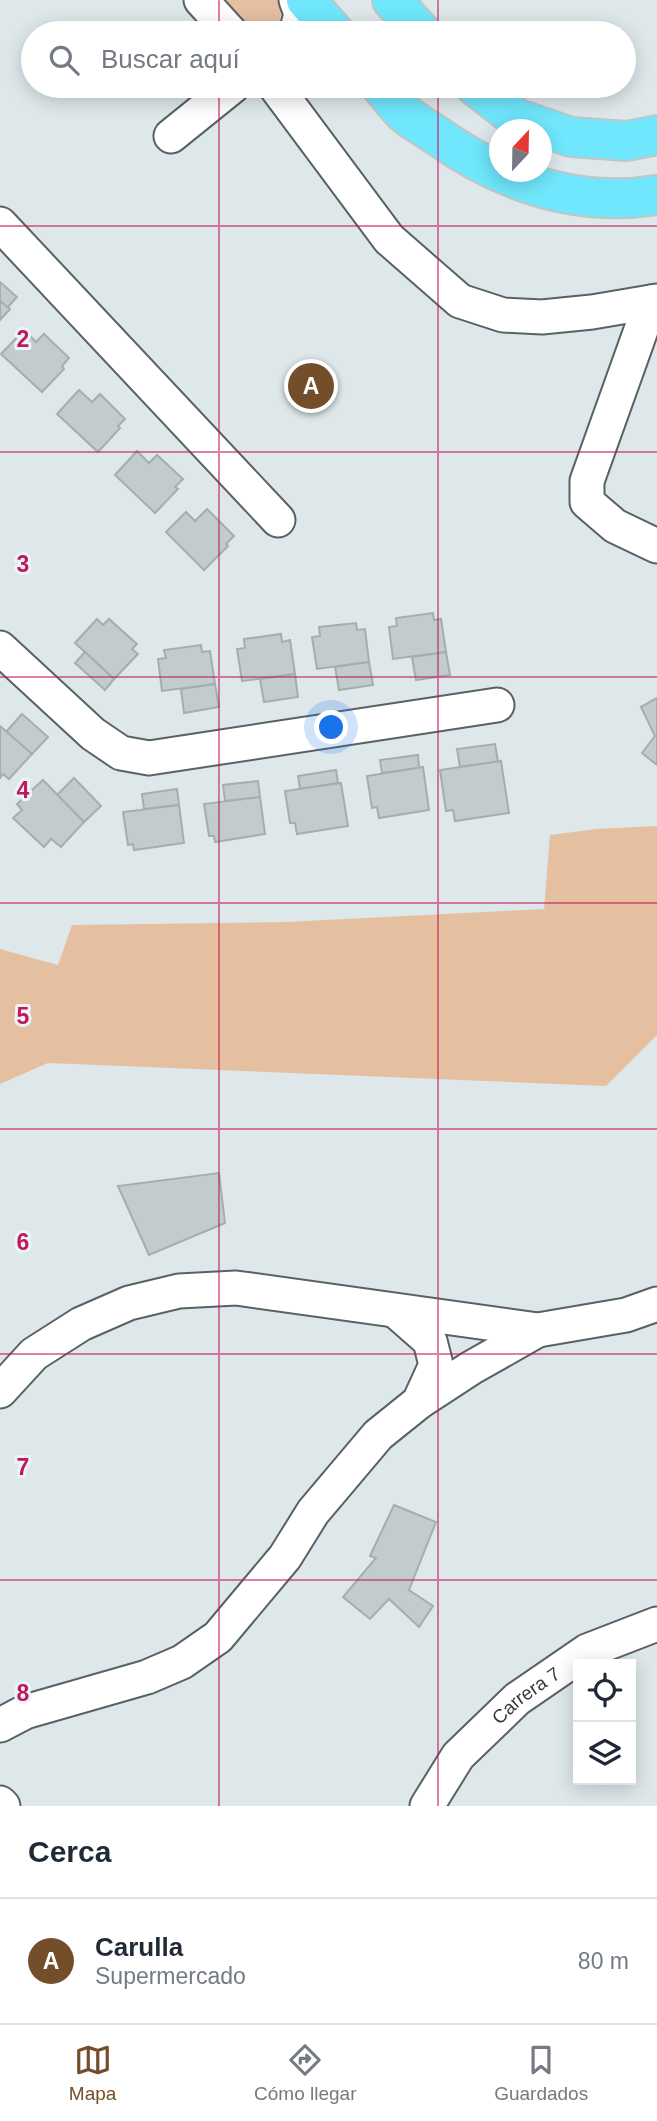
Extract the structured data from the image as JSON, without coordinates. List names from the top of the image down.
{
  "streets": {
    "street": ["Carrera 7"]
  },
  "north": "top",
  "page": {
    "search": "Buscar aquí",
    "pins": "A",
    "heading": "Cerca",
    "list": [
      {
        "mark": "A",
        "name": "Carulla",
        "note": "Supermercado",
        "value": "80 m"
      }
    ],
    "nav": ["Mapa", "Cómo llegar", "Guardados"]
  },
  "grid": {
    "rows": [
      "2",
      "3",
      "4",
      "5",
      "6",
      "7",
      "8"
    ]
  }
}
